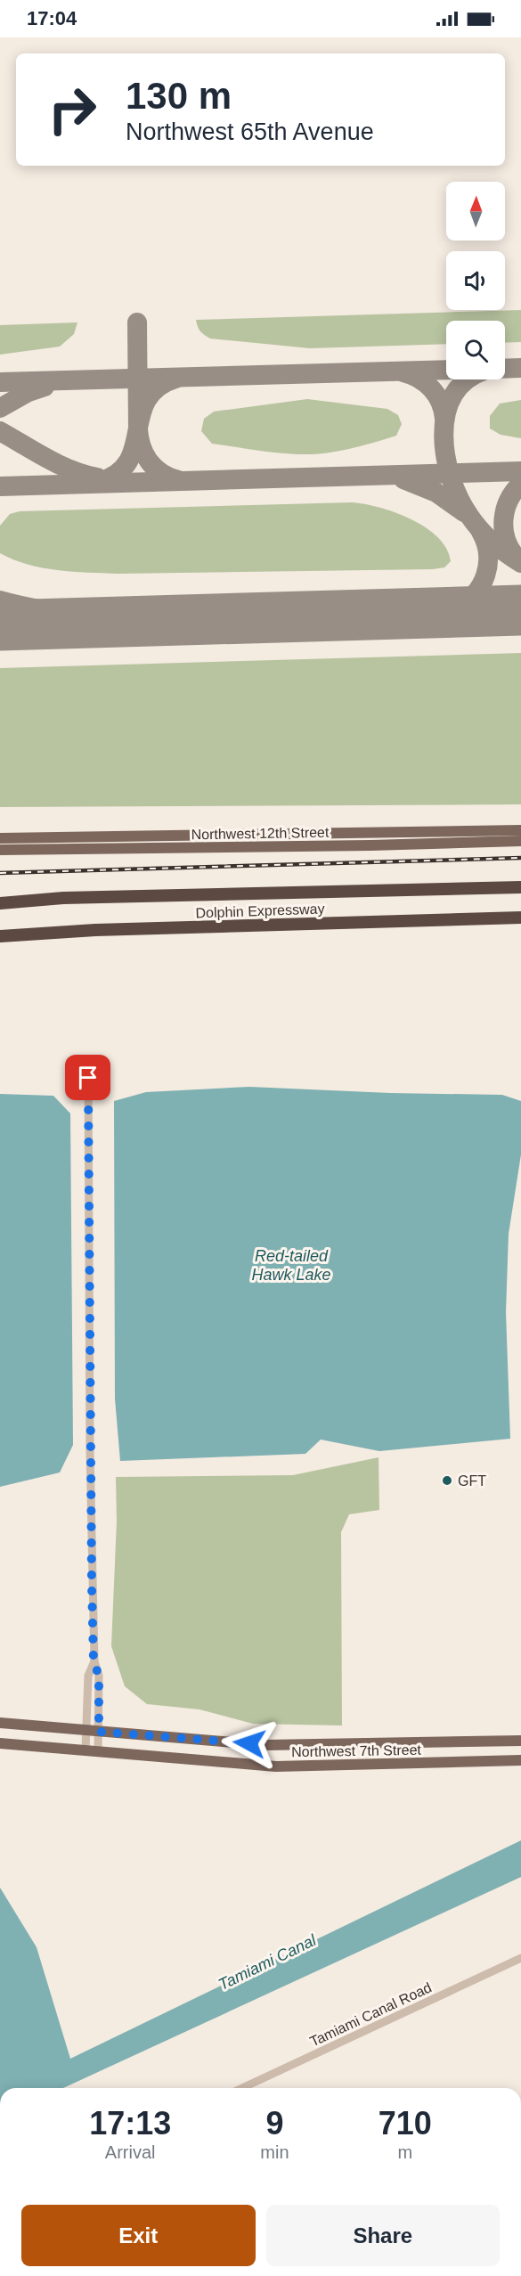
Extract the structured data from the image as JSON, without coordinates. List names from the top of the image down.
{
  "streets": {
    "highway": ["Dolphin Expressway"],
    "main road": ["Northwest 12th Street", "Northwest 7th Street"],
    "street": ["Tamiami Canal Road"]
  },
  "water": ["Red-tailed Hawk Lake", "Tamiami Canal"],
  "places": ["GFT"],
  "north": "top",
  "page": {
    "status": "17:04",
    "turn": ["130 m", "Northwest 65th Avenue"],
    "eta": [
      "17:13",
      "Arrival",
      "9",
      "min",
      "710",
      "m"
    ],
    "buttons": ["Exit", "Share"]
  }
}
